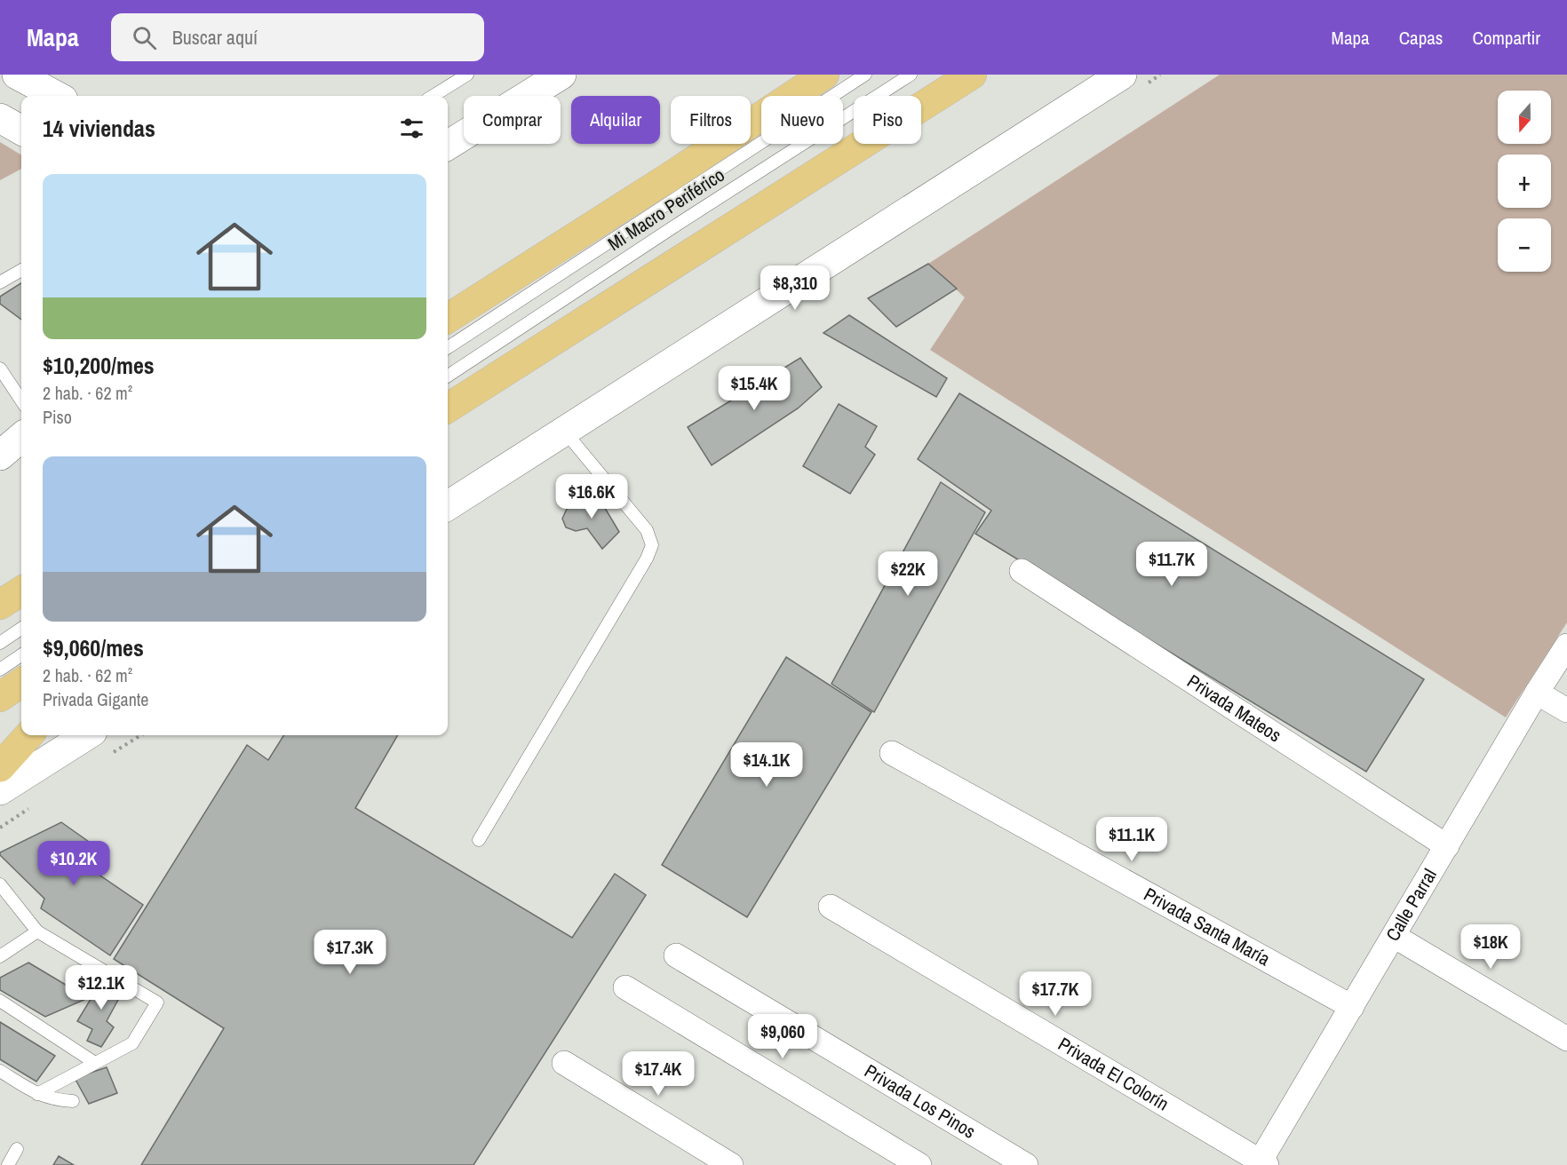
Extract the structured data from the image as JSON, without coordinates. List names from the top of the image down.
{
  "streets": {
    "street": [
      "Privada Mateos",
      "Calle Parral",
      "Privada Santa María",
      "Privada El Colorín",
      "Privada Los Pinos"
    ],
    "lane": ["Mi Macro Periférico"]
  },
  "crossings": [
    ["Privada Mateos", "Calle Parral"],
    ["Calle Parral", "Privada Santa María"],
    ["Calle Parral", "Privada El Colorín"]
  ],
  "north": "bottom",
  "page": {
    "header": "Mapa",
    "search": "Buscar aquí",
    "nav": ["Mapa", "Capas", "Compartir"],
    "map_buttons": ["+", "−"],
    "chip": [
      "Comprar",
      "Alquilar",
      "Filtros",
      "Nuevo",
      "Piso"
    ],
    "heading": "14 viviendas",
    "list": [
      {
        "name": "$10,200/mes",
        "note": "2 hab. · 62 m² · Piso"
      },
      {
        "name": "$9,060/mes",
        "note": "2 hab. · 62 m² · Privada Gigante"
      }
    ],
    "price": [
      "$8,310",
      "$15.4K",
      "$16.6K",
      "$11.7K",
      "$22K",
      "$14.1K",
      "$11.1K",
      "$10.2K",
      "$18K",
      "$17.3K",
      "$12.1K",
      "$17.7K",
      "$9,060",
      "$17.4K"
    ]
  }
}
